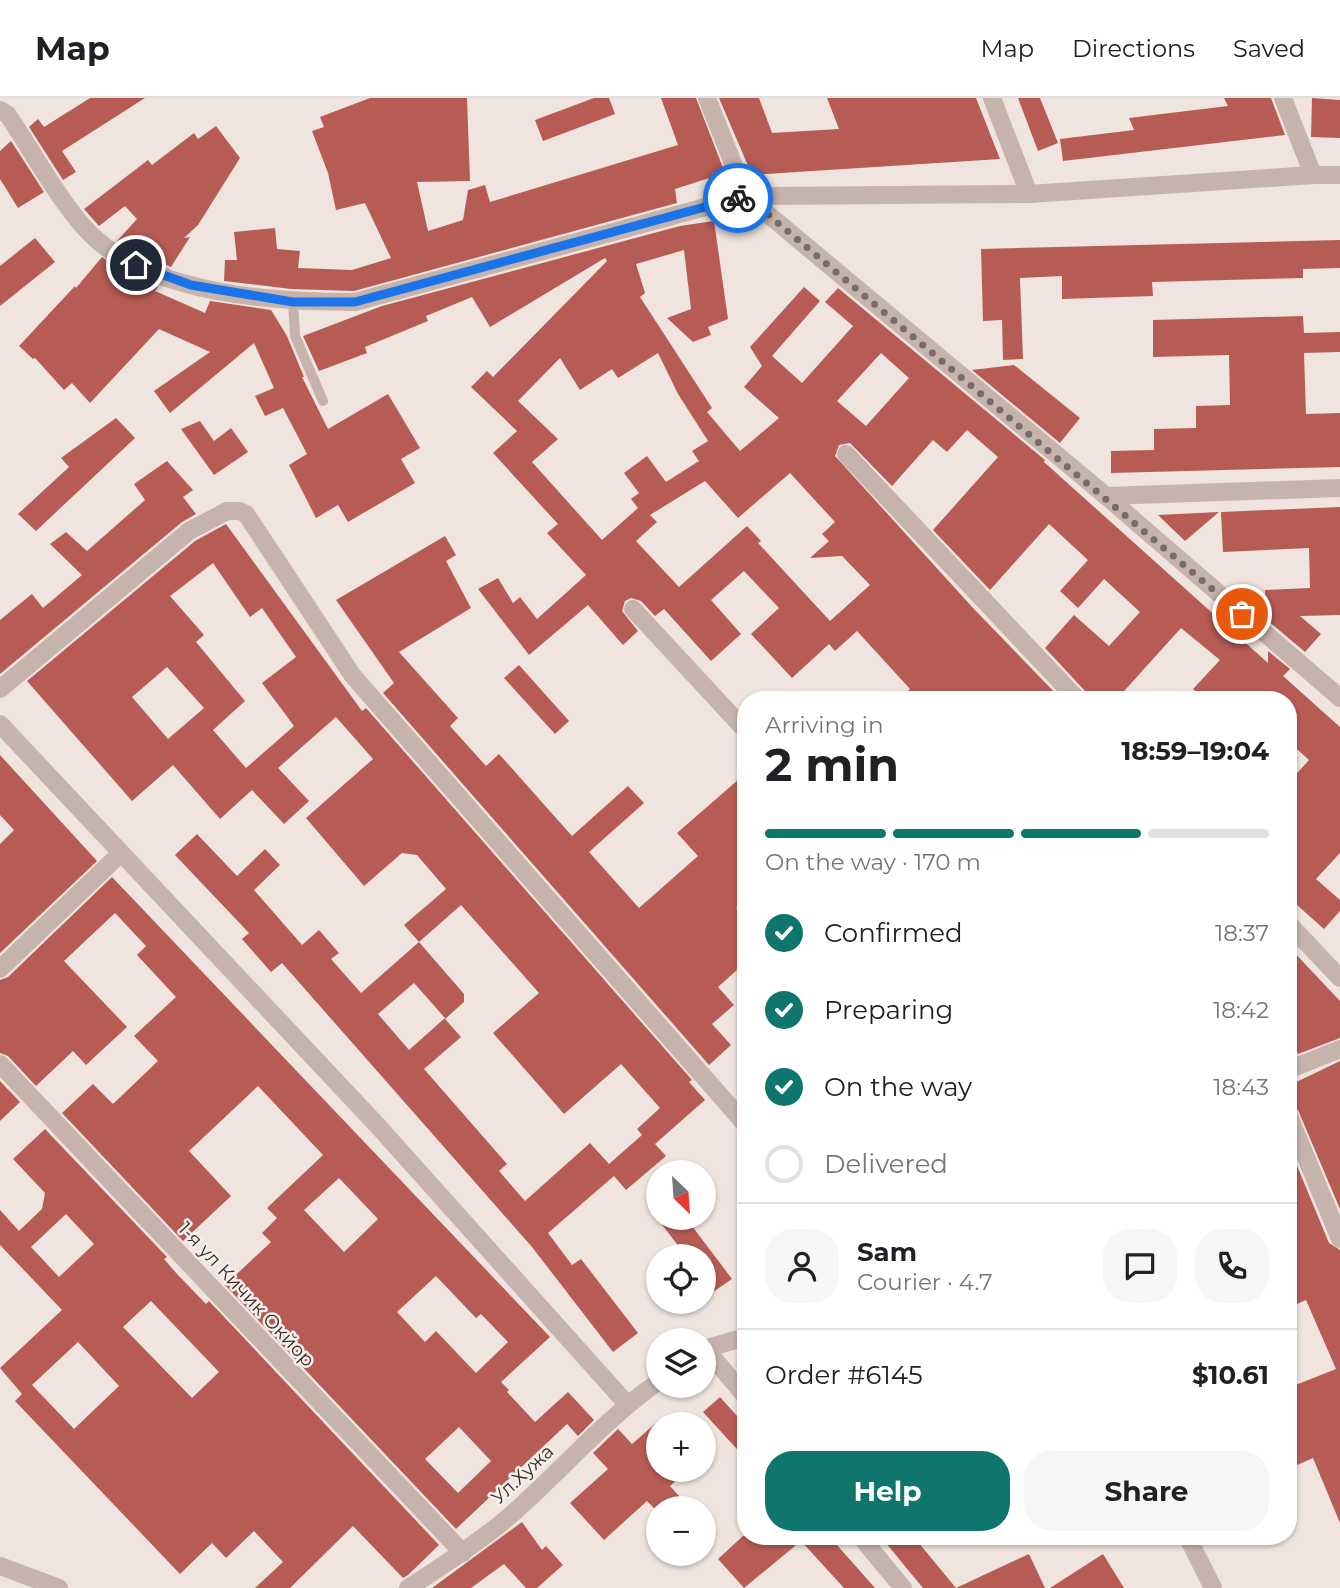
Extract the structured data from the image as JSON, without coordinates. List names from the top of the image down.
{
  "streets": {
    "street": ["1-я ул Кичик Окйор", "Ул.Хужа"]
  },
  "crossings": [
    ["1-я ул Кичик Окйор", "Ул.Хужа"]
  ],
  "north": "bottom right",
  "page": {
    "header": "Map",
    "nav": ["Map", "Directions", "Saved"],
    "heading": ["2 min", "Arriving in", "18:59–19:04"],
    "panel": [
      "Sam",
      "Courier · 4.7",
      "Order #6145",
      "$10.61"
    ],
    "bar": "On the way · 170 m",
    "list": [
      ["Confirmed", "18:37"],
      ["Preparing", "18:42"],
      ["On the way", "18:43"],
      "Delivered"
    ],
    "map_buttons": ["+", "−"],
    "buttons": ["Help", "Share"]
  }
}
